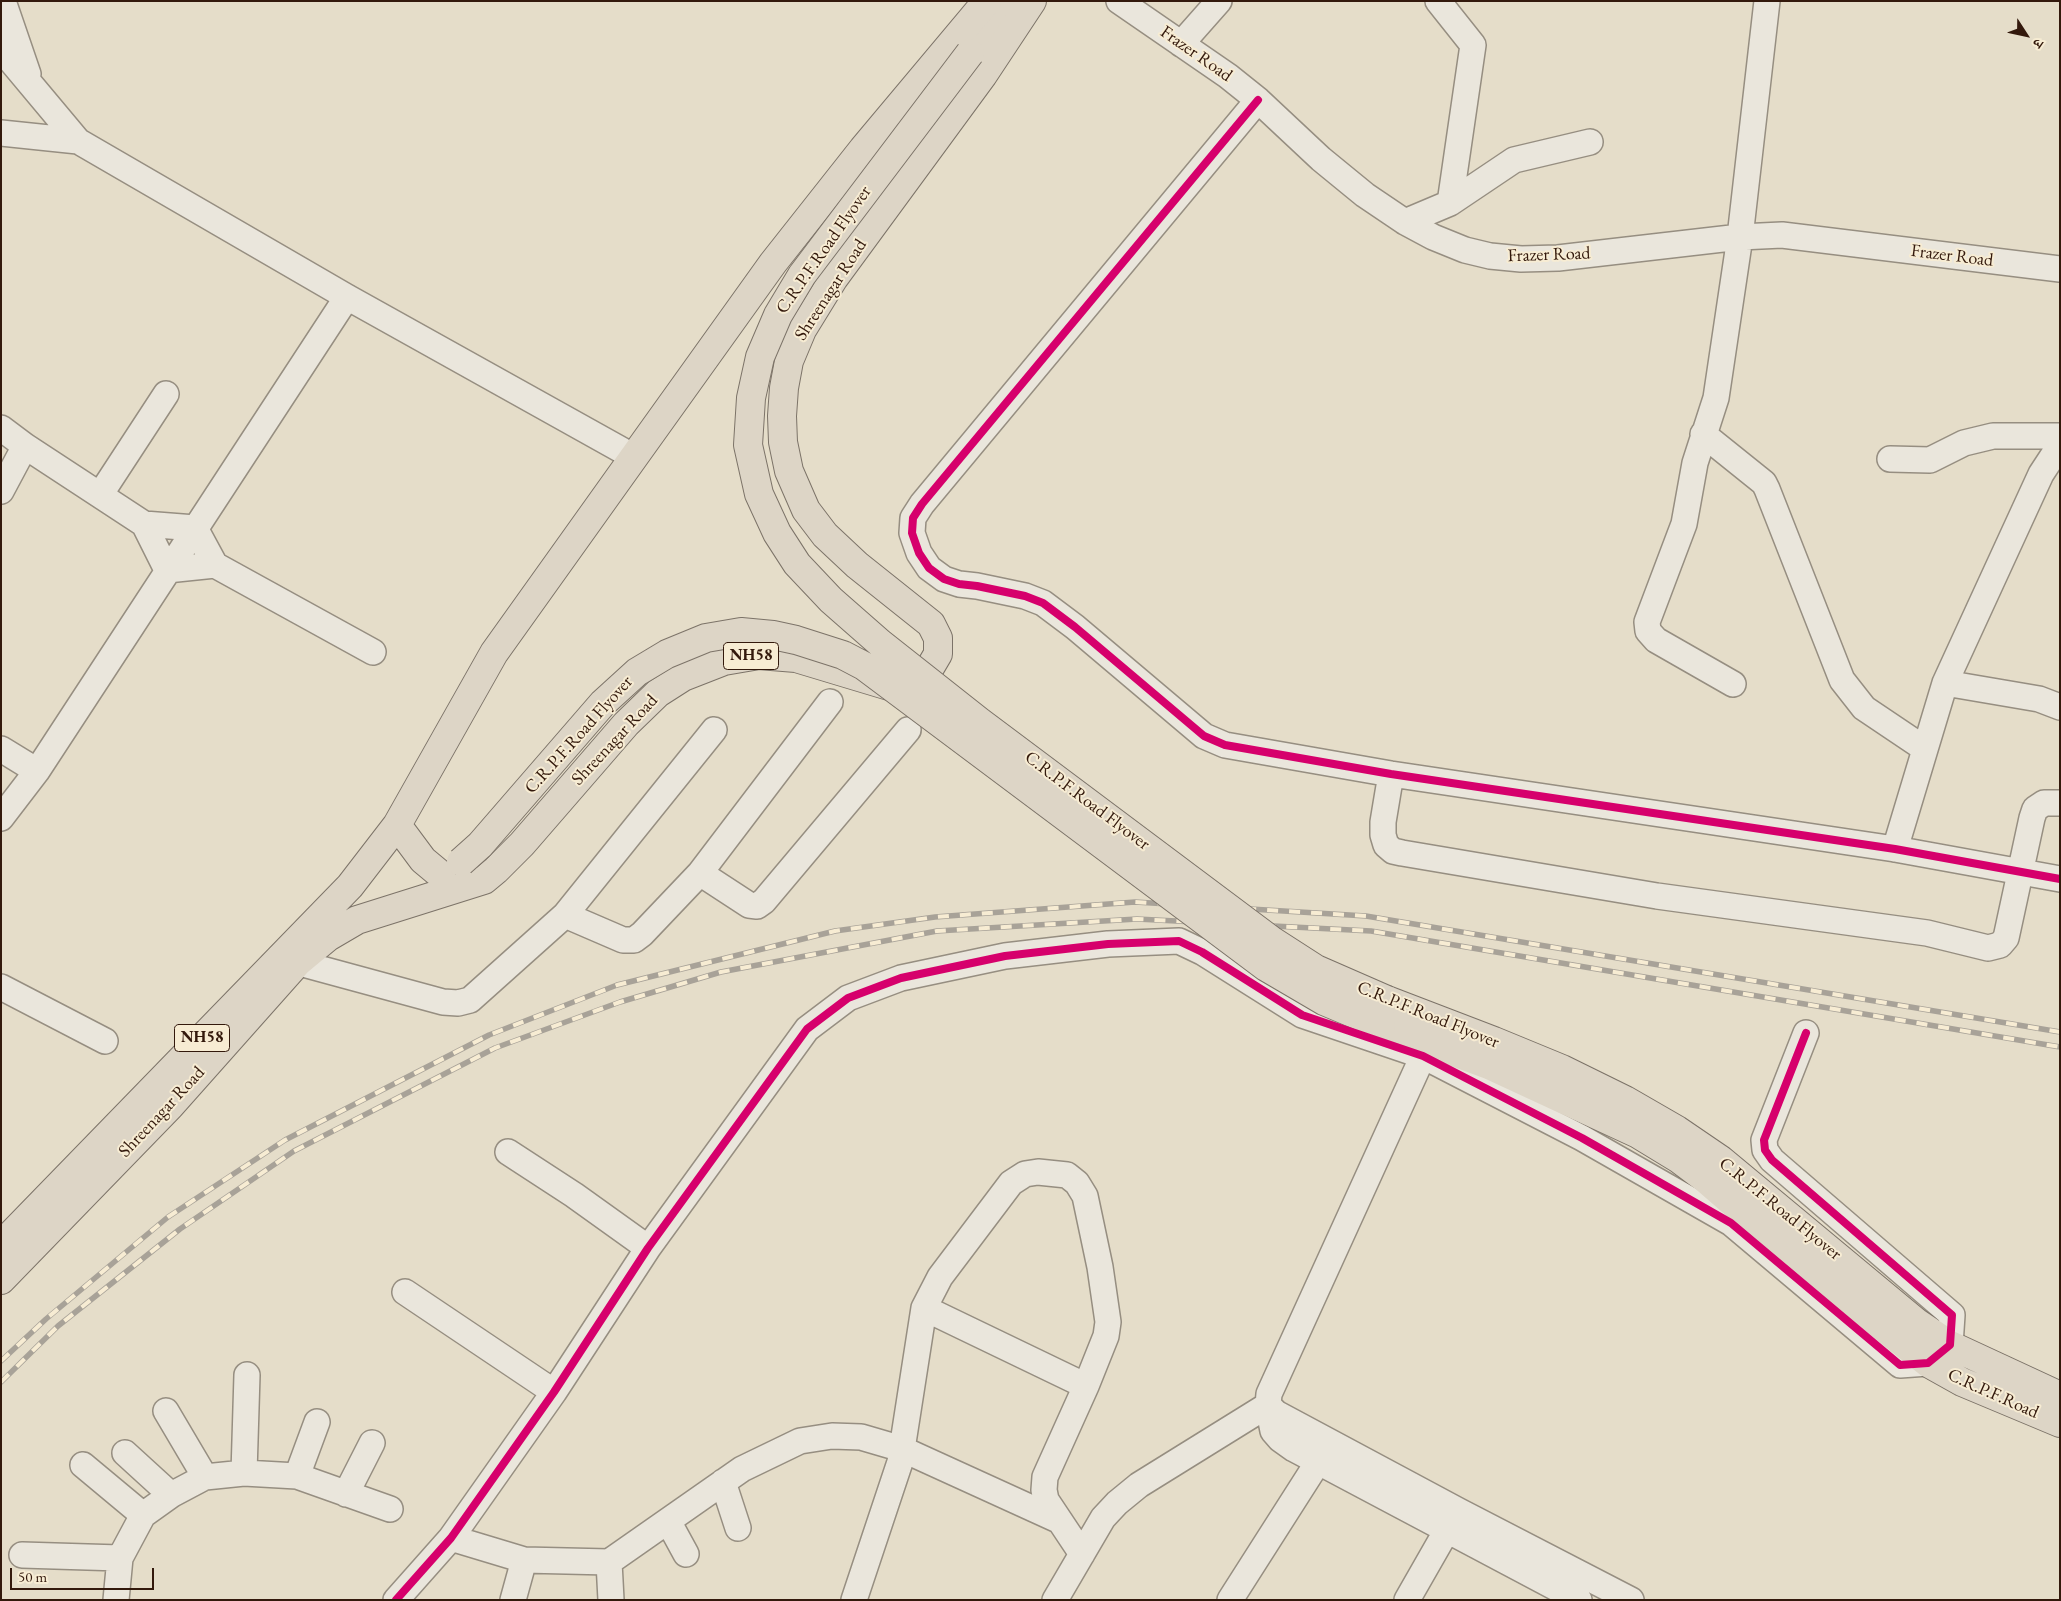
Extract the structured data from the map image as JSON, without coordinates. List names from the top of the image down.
{
  "streets": {
    "main road": [
      "C.R.P.F.Road Flyover",
      "Shreenagar Road",
      "NH58",
      "C.R.P.F.Road"
    ],
    "street": ["Frazer Road"]
  },
  "crossings": [
    ["C.R.P.F.Road Flyover", "C.R.P.F.Road"]
  ],
  "scale_bar": "50 m",
  "north": "bottom right"
}
